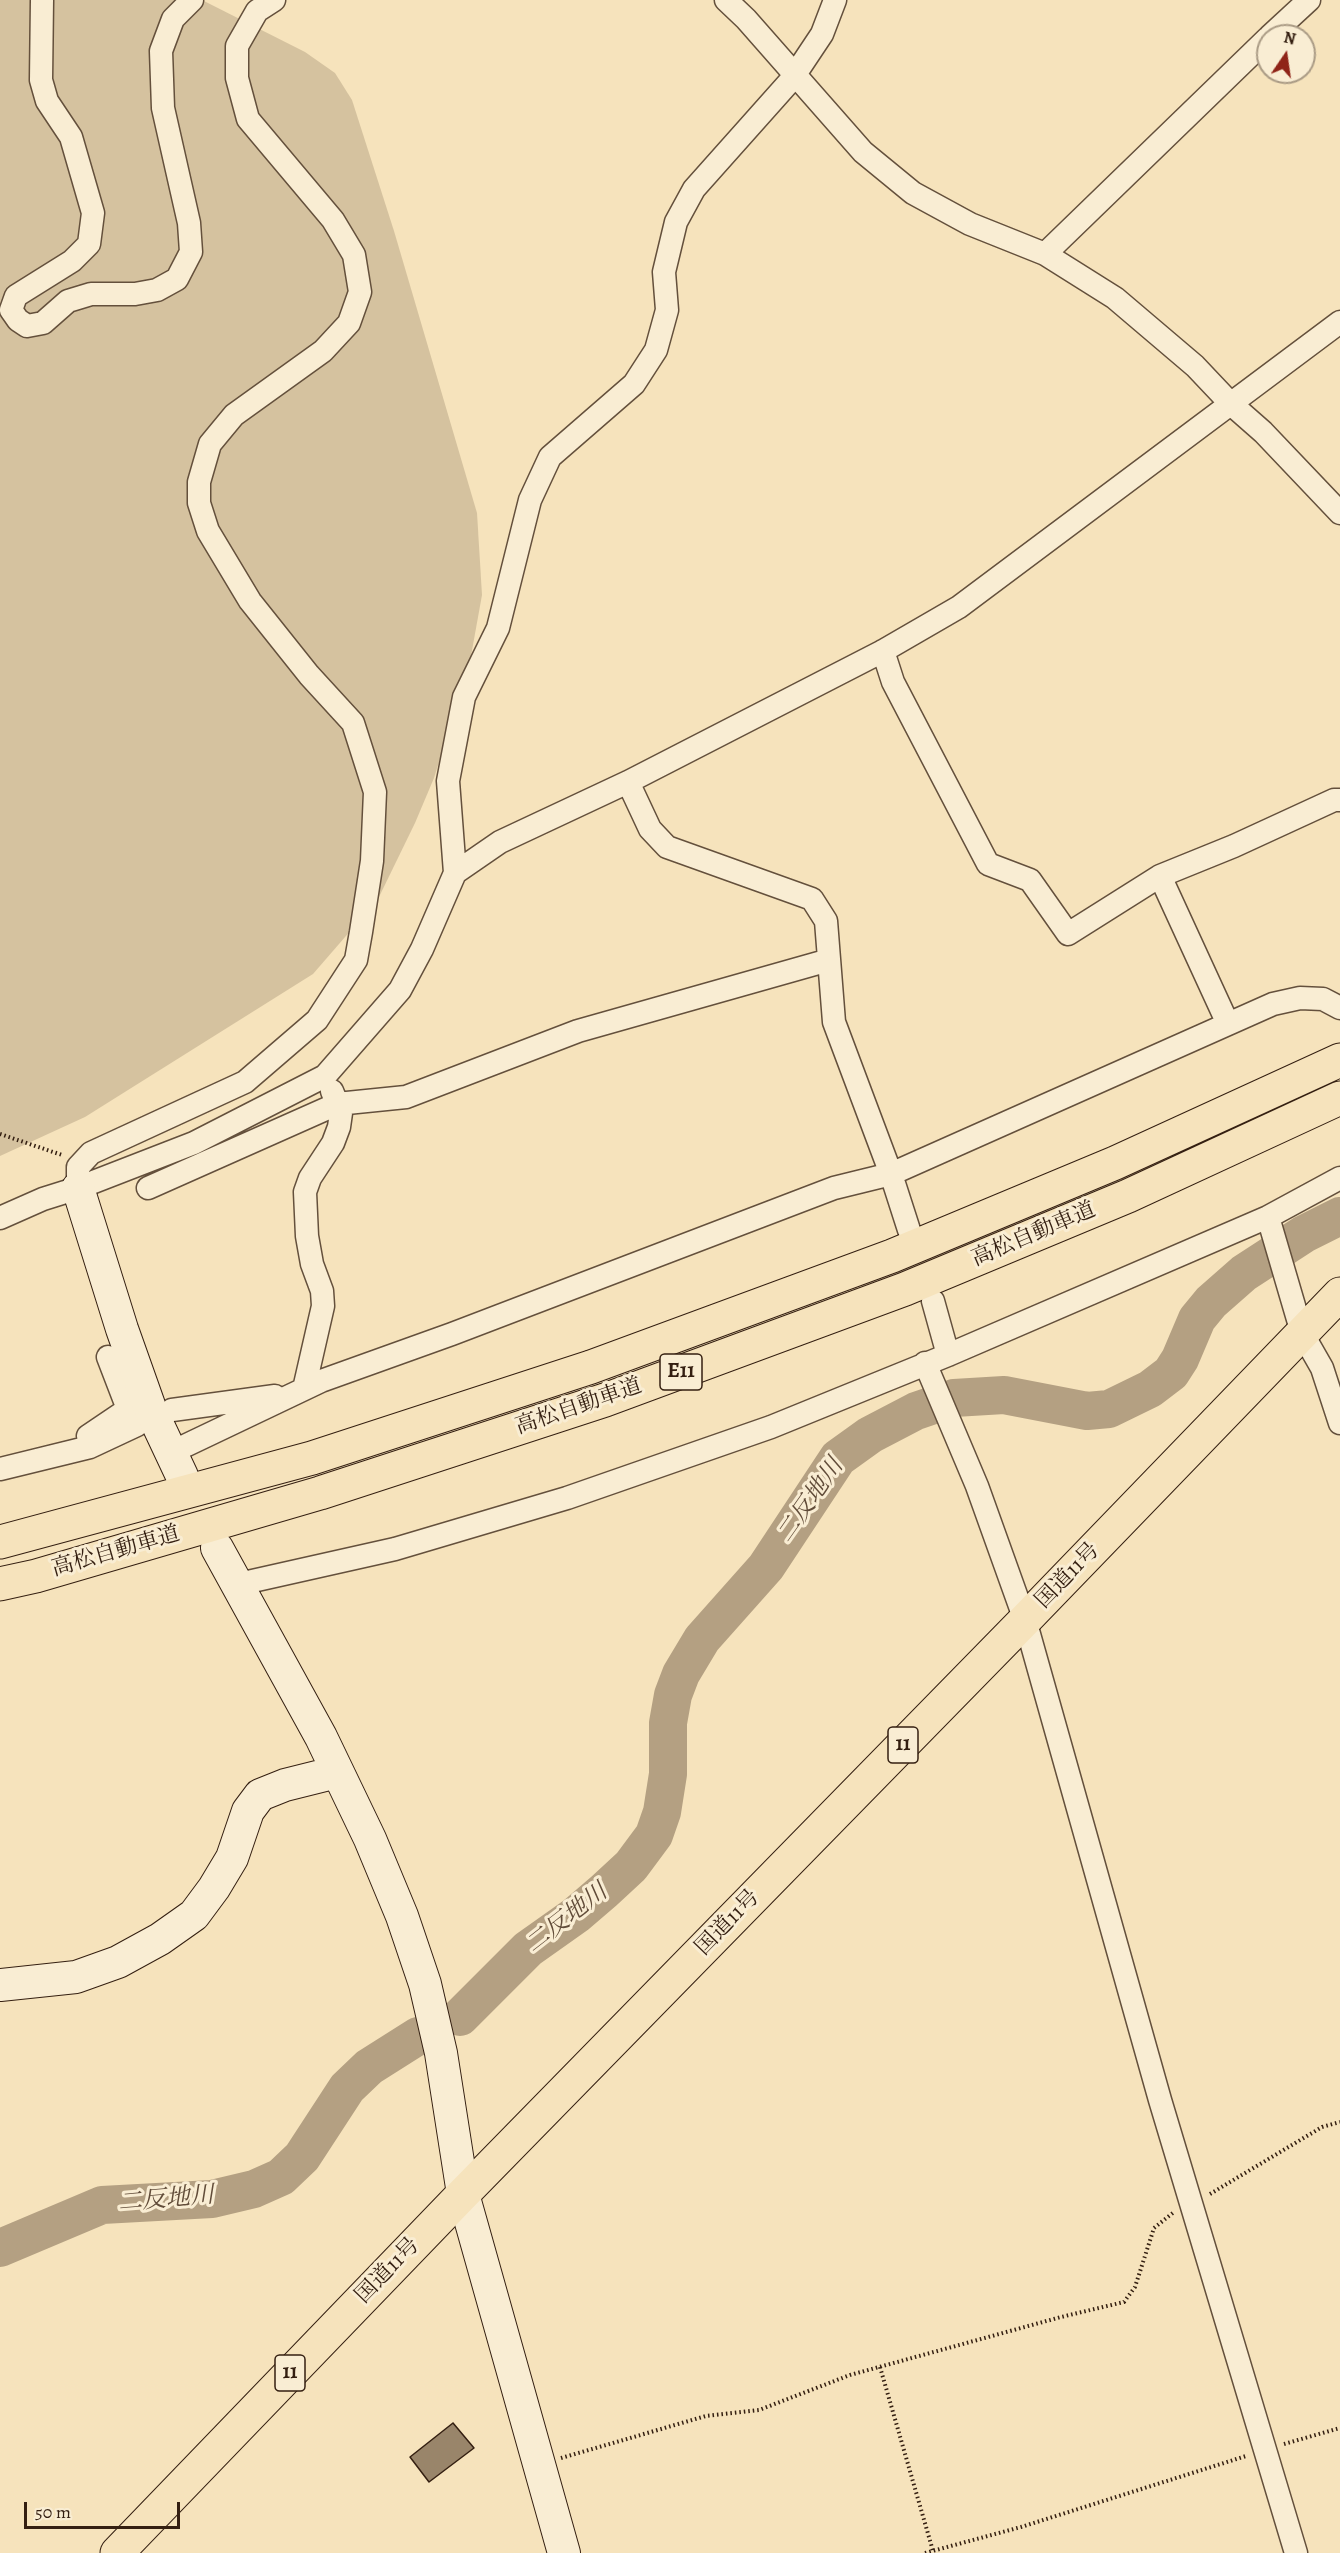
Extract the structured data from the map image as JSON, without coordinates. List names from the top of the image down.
{
  "streets": {
    "highway": [
      "高松自動車道",
      "E11",
      "国道11号",
      "11"
    ]
  },
  "water": ["二反地川"],
  "scale_bar": "50 m",
  "north": "top"
}
